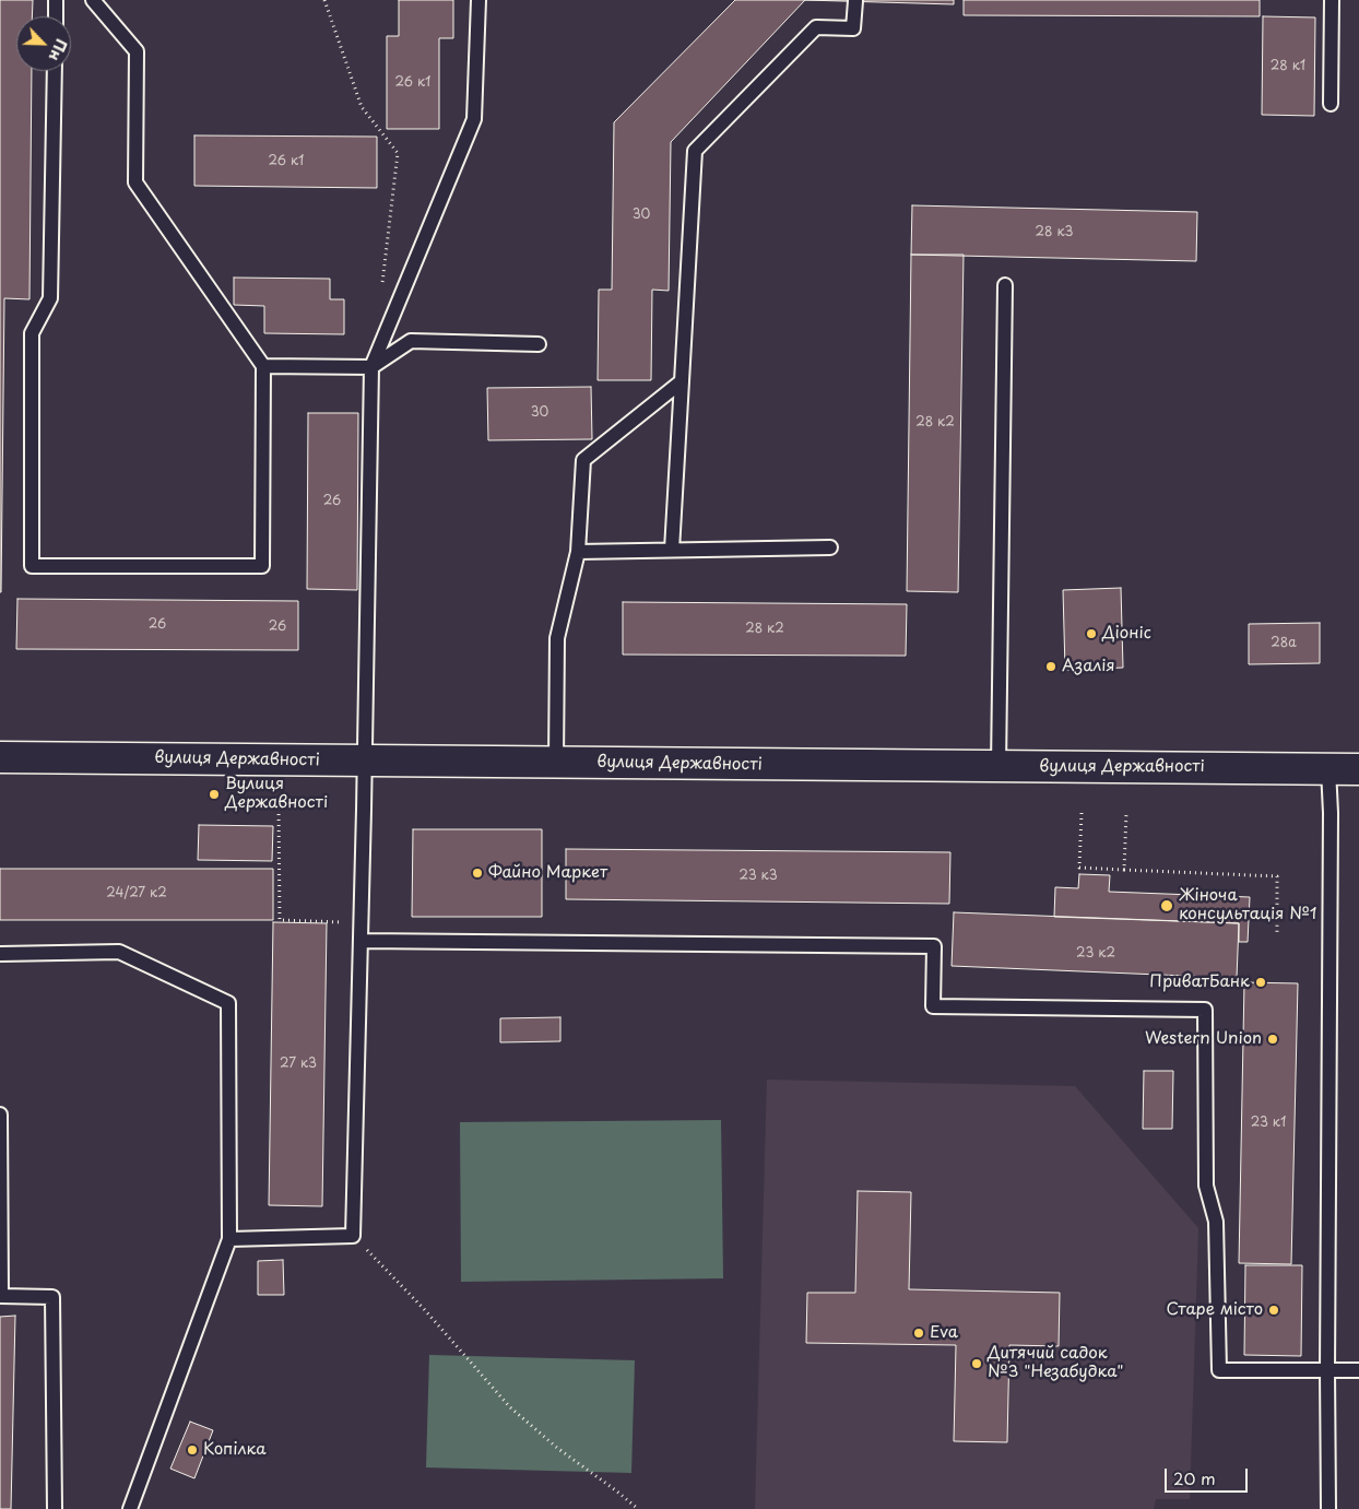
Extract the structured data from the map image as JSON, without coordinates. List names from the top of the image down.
{
  "streets": {
    "street": ["вулиця Державності"]
  },
  "places": [
    "Діоніс",
    "Азалія",
    "Вулиця Державності",
    "Файно Маркет",
    "Жіноча консультація №1",
    "ПриватБанк",
    "Western Union",
    "Старе місто",
    "Eva",
    "Дитячий садок №3 \"Незабудка\"",
    "Копілка"
  ],
  "house_numbers": [
    "28 к1",
    "26 к1",
    "26 к1",
    "30",
    "28 к3",
    "30",
    "28 к2",
    "26",
    "26",
    "26",
    "28 к2",
    "28а",
    "23 к3",
    "24/27 к2",
    "23 к2",
    "27 к3",
    "23 к1"
  ],
  "scale_bar": "20 m",
  "north": "bottom right"
}
